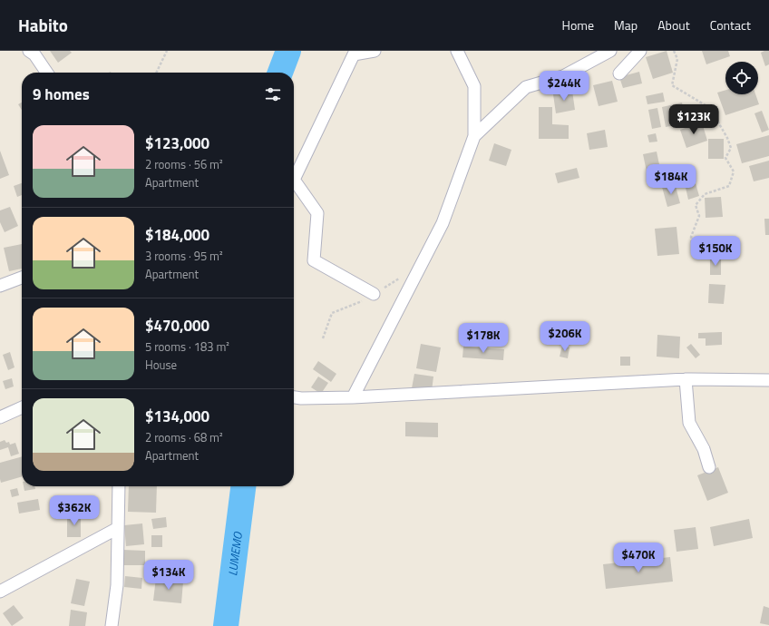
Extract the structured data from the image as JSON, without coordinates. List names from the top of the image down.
{
  "water": ["LUMEMO"],
  "page": {
    "header": "Habito",
    "nav": [
      "Home",
      "Map",
      "About",
      "Contact"
    ],
    "price": [
      "$244K",
      "$123K",
      "$184K",
      "$150K",
      "$206K",
      "$178K",
      "$362K",
      "$470K",
      "$134K"
    ],
    "heading": "9 homes",
    "list": [
      {
        "name": "$123,000",
        "note": "2 rooms · 56 m² · Apartment"
      },
      {
        "name": "$184,000",
        "note": "3 rooms · 95 m² · Apartment"
      },
      {
        "name": "$470,000",
        "note": "5 rooms · 183 m² · House"
      },
      {
        "name": "$134,000",
        "note": "2 rooms · 68 m² · Apartment"
      }
    ]
  }
}
